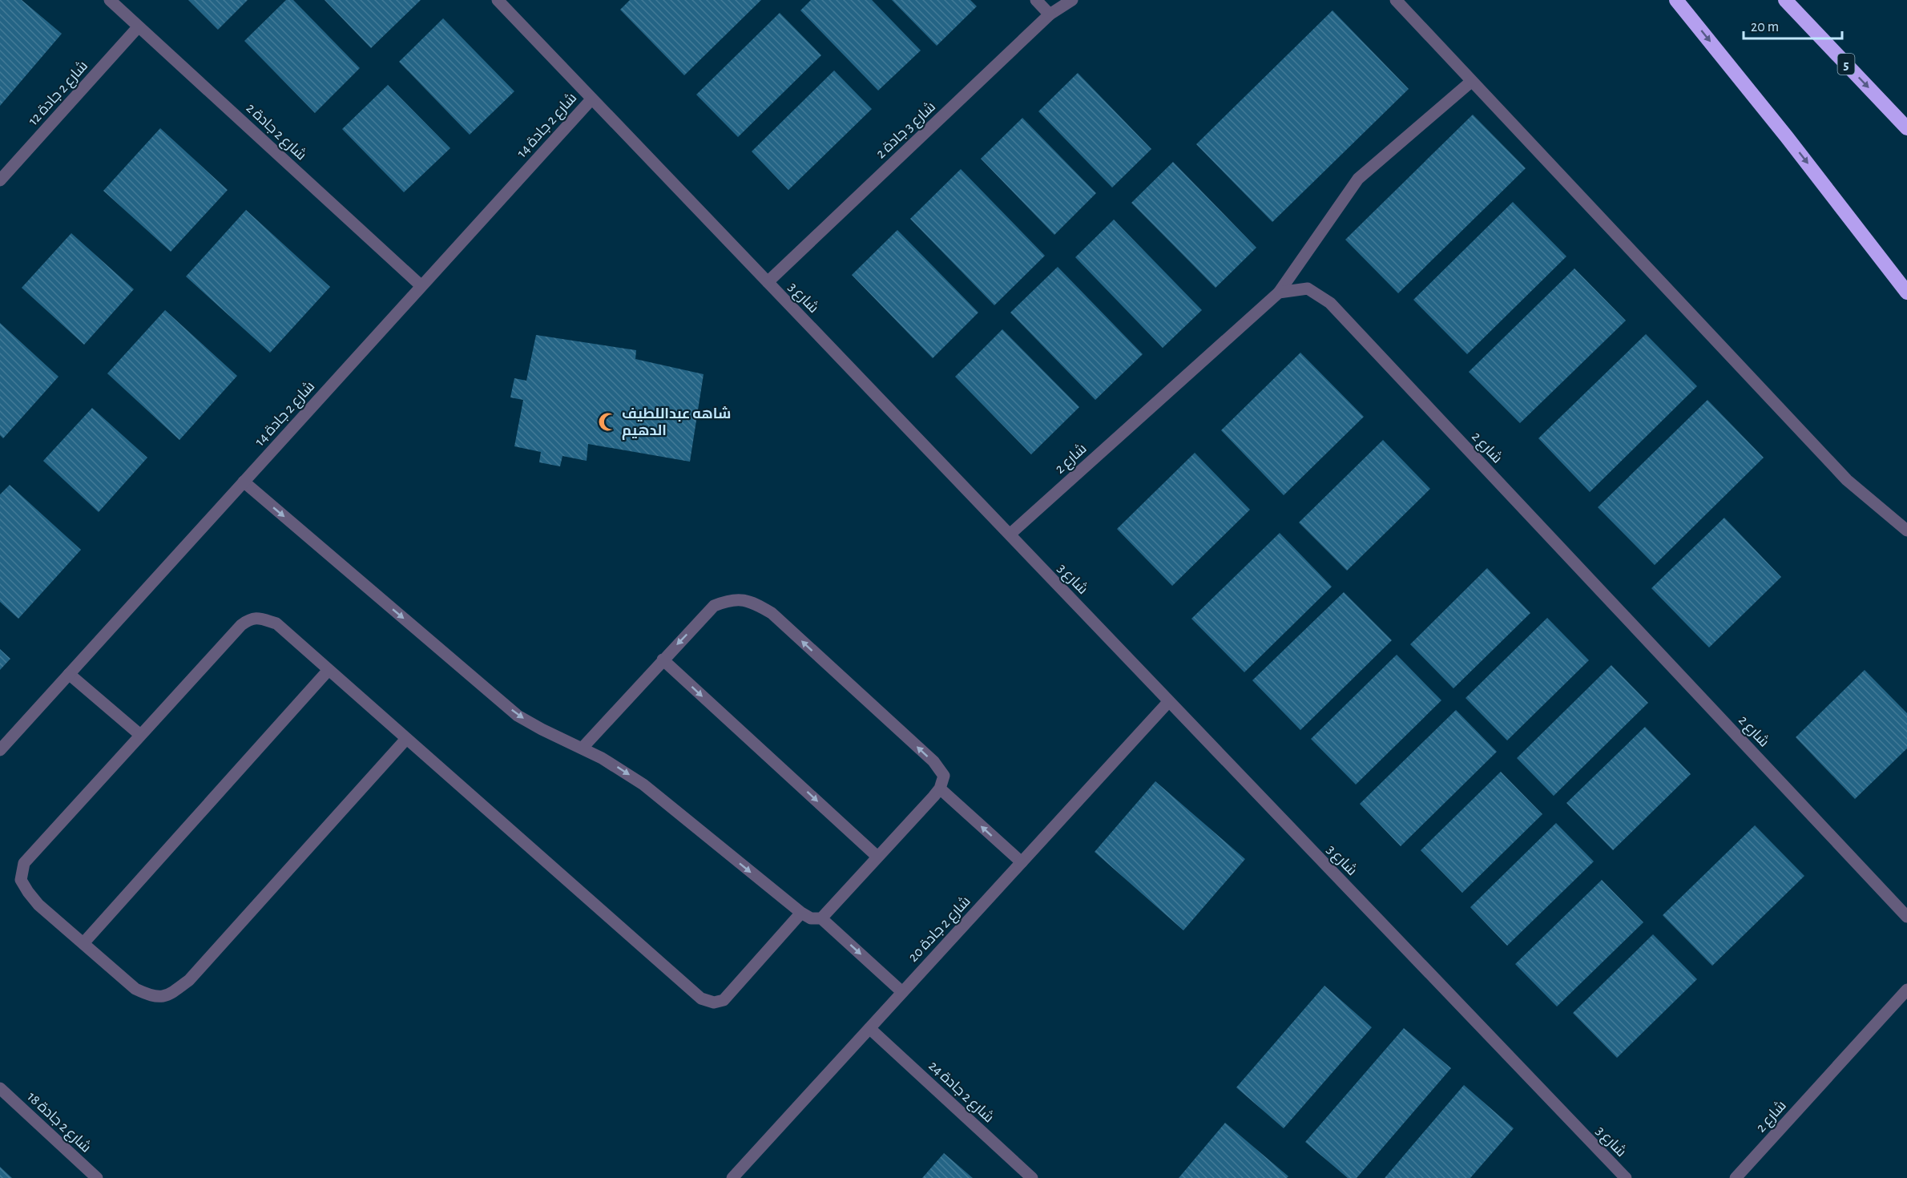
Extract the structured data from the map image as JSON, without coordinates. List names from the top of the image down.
{
  "streets": {
    "highway": ["5"],
    "street": [
      "شارع 2 جادة 12",
      "شارع 2 جادة 14",
      "شارع 3 جادة 2",
      "شارع 2 جادة 2",
      "شارع 3",
      "شارع 2",
      "شارع 2 جادة 20",
      "شارع 2 جادة 24",
      "شارع 2 جادة 18"
    ]
  },
  "crossings": [
    ["شارع 2 جادة 12", "شارع 2 جادة 2"],
    ["شارع 2 جادة 14", "شارع 2 جادة 2"],
    ["شارع 2 جادة 14", "شارع 3"],
    ["شارع 3 جادة 2", "شارع 3"],
    ["شارع 3", "شارع 2"],
    ["شارع 3", "شارع 2 جادة 20"],
    ["شارع 2 جادة 20", "شارع 2 جادة 24"]
  ],
  "places": {
    "mosque": ["شاهه عبداللطيف الدهيم"]
  },
  "scale_bar": "20 m"
}
